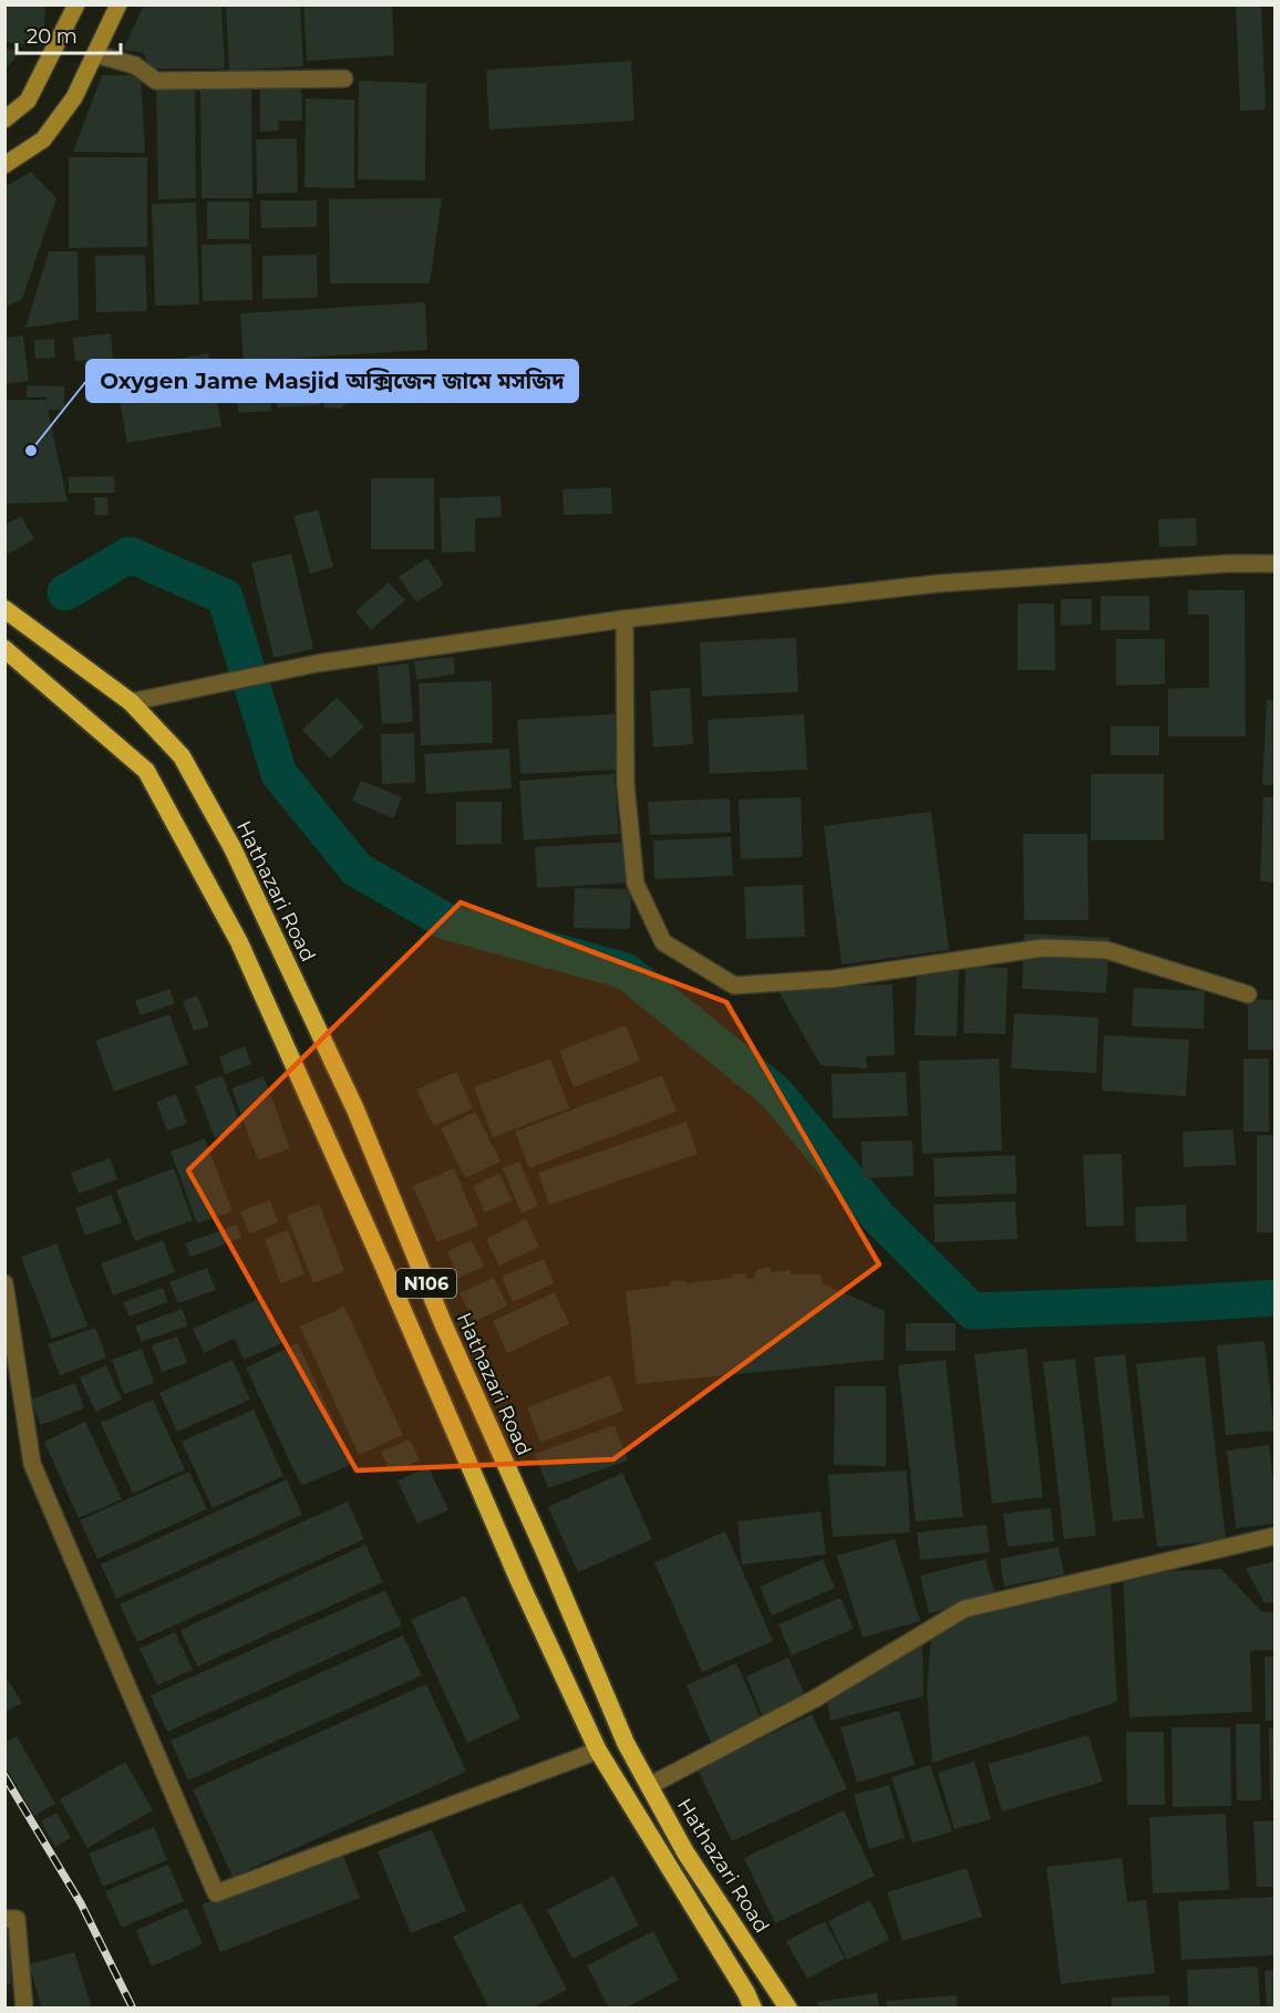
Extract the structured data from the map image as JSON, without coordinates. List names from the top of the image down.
{
  "streets": {
    "highway": ["Hathazari Road", "N106"]
  },
  "places": ["Oxygen Jame Masjid অক্সিজেন জামে মসজিদ"],
  "scale_bar": "20 m"
}
